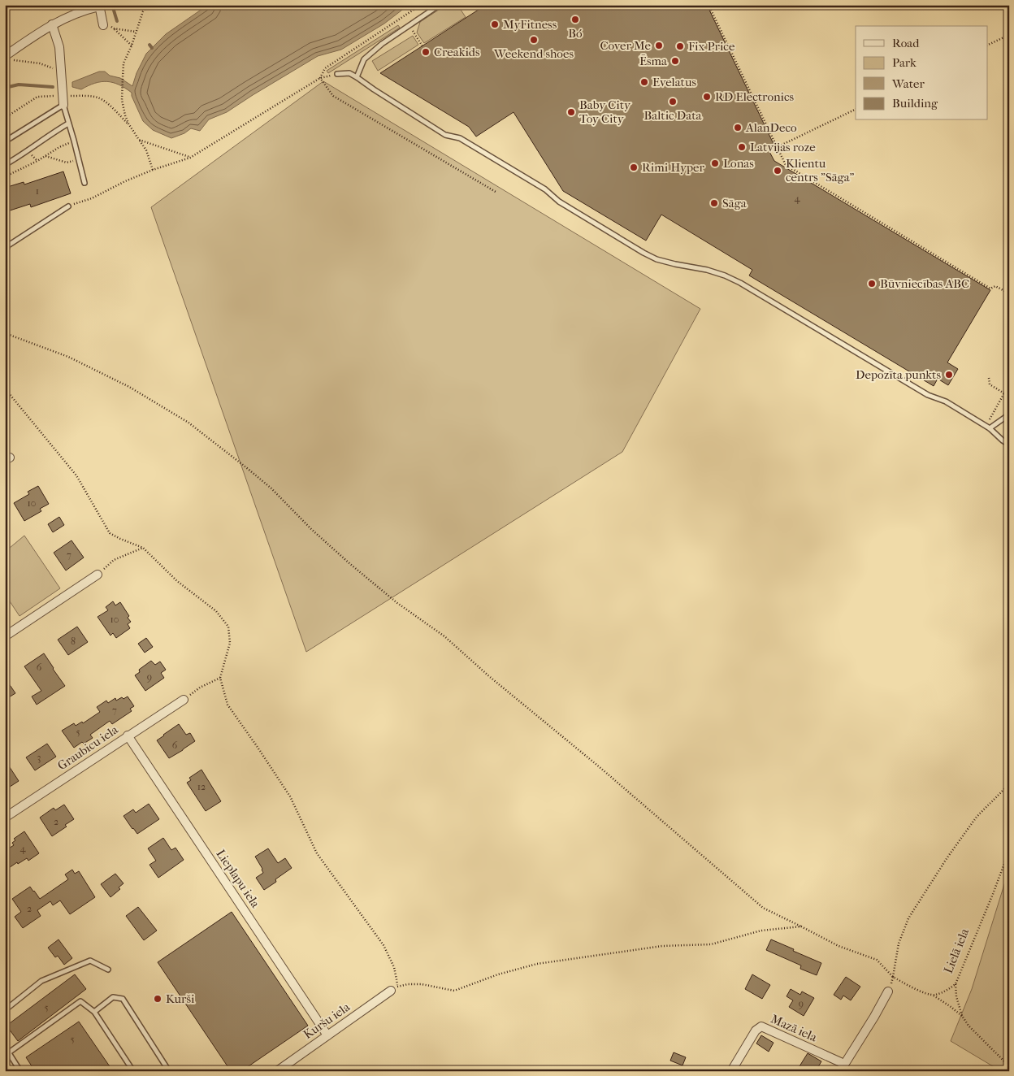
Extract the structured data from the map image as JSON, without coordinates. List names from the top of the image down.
{
  "streets": {
    "street": [
      "Graubicu iela",
      "Lieplapu iela",
      "Kuršu iela",
      "Mazā iela"
    ],
    "path": ["Lielā iela"]
  },
  "crossings": [
    ["Graubicu iela", "Lieplapu iela"],
    ["Lieplapu iela", "Kuršu iela"]
  ],
  "places": [
    "Bó",
    "MyFitness",
    "Weekend shoes",
    "Cover Me",
    "Fix Price",
    "Creakids",
    "Ēsma",
    "Evelatus",
    "RD Electronics",
    "Baltic Data",
    "Baby City Toy City",
    "AlanDeco",
    "Latvijas roze",
    "Lonas",
    "Rimi Hyper",
    "Klientu centrs \"Sāga\"",
    "Sāga",
    "Būvniecības ABC",
    "Depozīta punkts",
    "Kurši"
  ],
  "house_numbers": [
    "1",
    "4",
    "10",
    "7",
    "10",
    "8",
    "6",
    "9",
    "7",
    "5",
    "6",
    "3",
    "12",
    "2",
    "4",
    "2",
    "9",
    "5",
    "5"
  ],
  "legend": [
    "Road",
    "Park",
    "Water",
    "Building"
  ]
}
